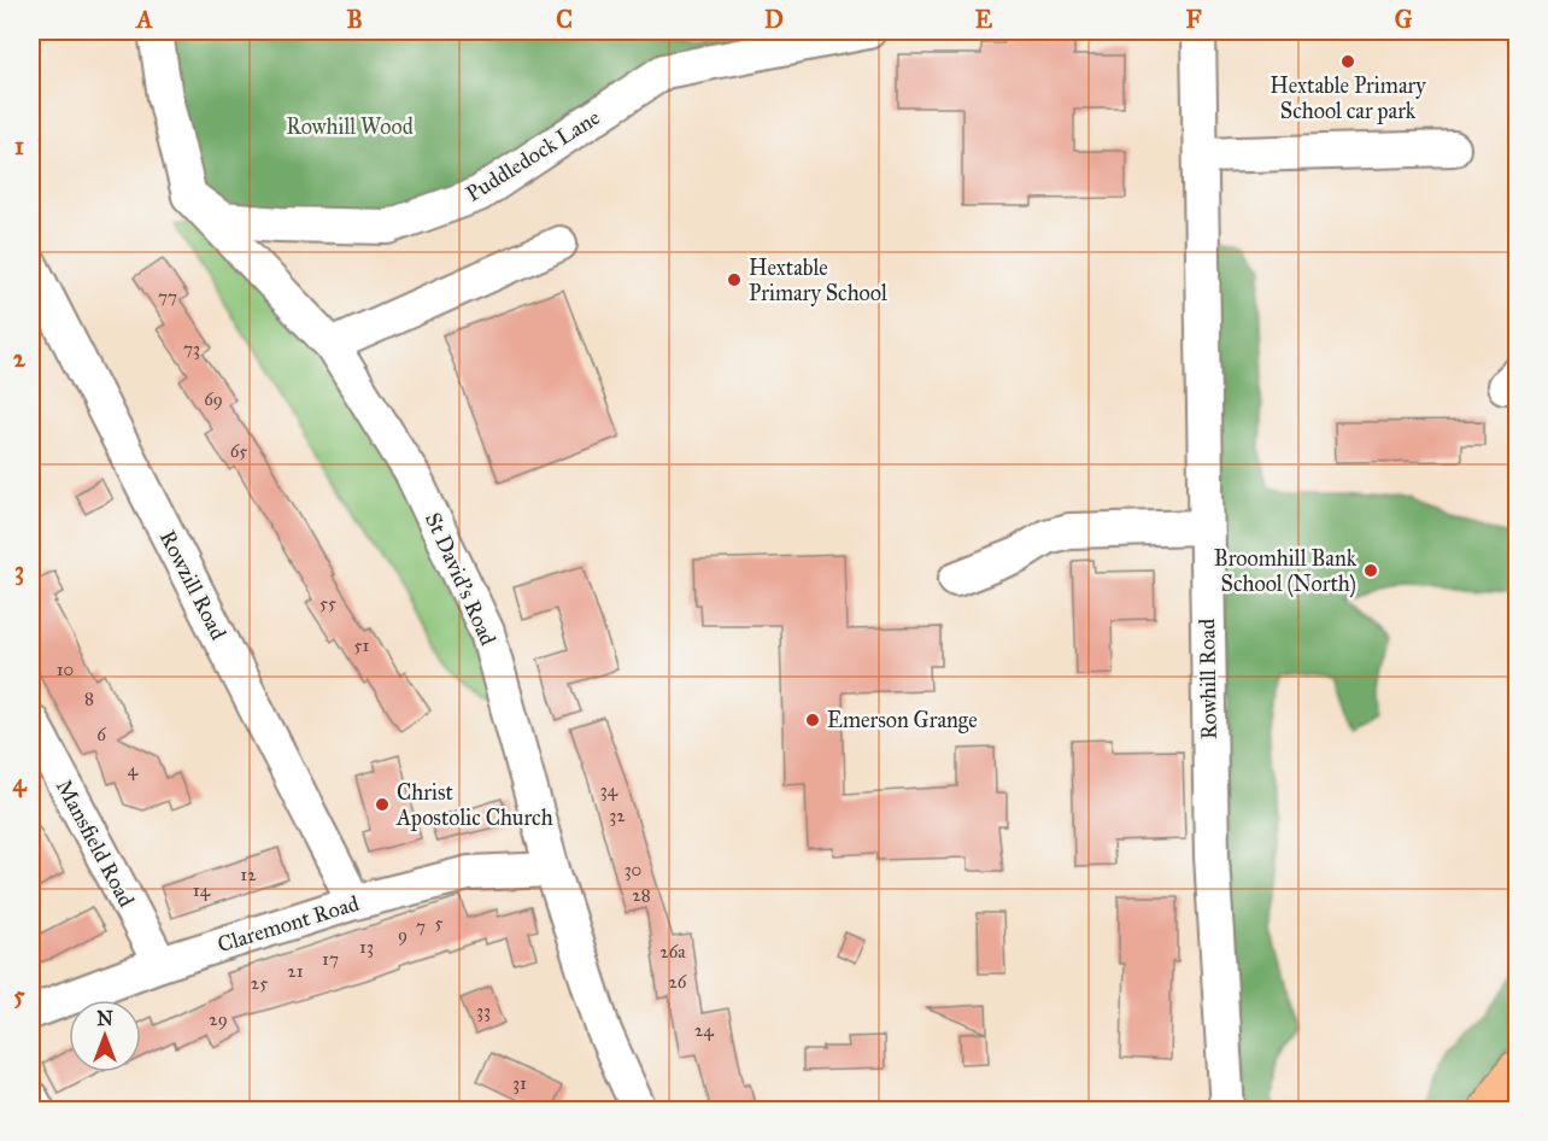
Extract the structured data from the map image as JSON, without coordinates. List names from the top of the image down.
{
  "streets": {
    "street": [
      "Puddledock Lane",
      "St David's Road",
      "Rowzill Road",
      "Rowhill Road",
      "Mansfield Road",
      "Claremont Road"
    ]
  },
  "crossings": [
    ["Puddledock Lane", "St David's Road"],
    ["St David's Road", "Claremont Road"],
    ["Rowzill Road", "Claremont Road"],
    ["Mansfield Road", "Claremont Road"]
  ],
  "parks": ["Rowhill Wood"],
  "places": [
    "Hextable Primary School car park",
    "Hextable Primary School",
    "Broomhill Bank School (North)",
    "Emerson Grange",
    "Christ Apostolic Church"
  ],
  "house_numbers": [
    "77",
    "73",
    "69",
    "65",
    "55",
    "51",
    "10",
    "8",
    "6",
    "4",
    "34",
    "32",
    "30",
    "12",
    "14",
    "28",
    "5",
    "7",
    "9",
    "13",
    "26a",
    "17",
    "21",
    "26",
    "25",
    "33",
    "29",
    "24",
    "31"
  ],
  "north": "top",
  "grid": {
    "columns": [
      "A",
      "B",
      "C",
      "D",
      "E",
      "F",
      "G"
    ],
    "rows": [
      "1",
      "2",
      "3",
      "4",
      "5"
    ]
  }
}
